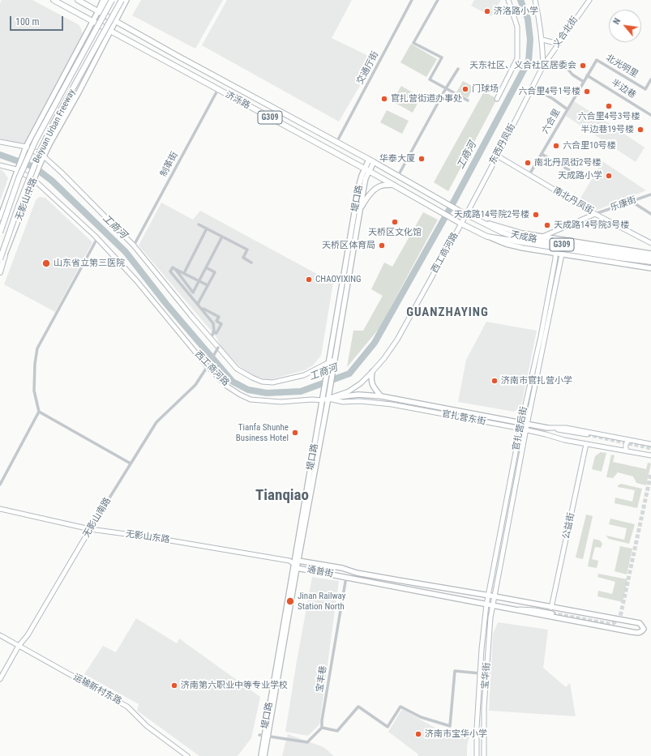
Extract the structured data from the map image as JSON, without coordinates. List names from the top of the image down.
{
  "streets": {
    "highway": [
      "济泺路",
      "G309",
      "Beiyuan Urban Freeway",
      "天成路"
    ],
    "main road": [
      "义合北街",
      "东西丹凤街",
      "堤口路",
      "无影山中路",
      "南北丹凤街",
      "乐康街",
      "西工商河路",
      "官扎营东街",
      "官扎营后街",
      "无影山南路",
      "公益街",
      "无影山东路",
      "通普街",
      "宝华街",
      "运输新村东路"
    ],
    "street": [
      "北光明里",
      "交通厅街",
      "半边巷",
      "六合里",
      "制革街",
      "宝丰巷"
    ]
  },
  "crossings": [
    ["义合北街", "东西丹凤街"],
    ["北光明里", "半边巷"],
    ["北光明里", "六合里"],
    ["交通厅街", "济泺路"],
    ["半边巷", "六合里"],
    ["济泺路", "东西丹凤街"],
    ["济泺路", "制革街"],
    ["济泺路", "堤口路"],
    ["济泺路", "无影山中路"],
    ["济泺路", "天成路"],
    ["济泺路", "西工商河路"],
    ["六合里", "南北丹凤街"],
    ["东西丹凤街", "南北丹凤街"],
    ["东西丹凤街", "天成路"],
    ["东西丹凤街", "西工商河路"],
    ["制革街", "西工商河路"],
    ["堤口路", "西工商河路"],
    ["堤口路", "官扎营东街"],
    ["堤口路", "无影山东路"],
    ["堤口路", "通普街"],
    ["无影山中路", "西工商河路"],
    ["南北丹凤街", "乐康街"],
    ["乐康街", "天成路"],
    ["天成路", "西工商河路"],
    ["天成路", "官扎营后街"],
    ["西工商河路", "官扎营东街"],
    ["西工商河路", "无影山南路"],
    ["官扎营东街", "官扎营后街"],
    ["官扎营东街", "公益街"],
    ["官扎营后街", "通普街"],
    ["官扎营后街", "宝华街"],
    ["无影山南路", "无影山东路"],
    ["无影山南路", "运输新村东路"],
    ["公益街", "通普街"],
    ["无影山东路", "通普街"],
    ["通普街", "宝华街"],
    ["通普街", "宝丰巷"]
  ],
  "districts": ["GUANZHAYING", "Tianqiao"],
  "water": ["工商河"],
  "places": [
    "济洛路小学",
    "天东社区、义合社区居委会",
    "门球场",
    "六合里4号1号楼",
    "官扎营街道办事处",
    "六合里4号3号楼",
    "半边巷19号楼",
    "六合里10号楼",
    "华泰大厦",
    "南北丹凤街2号楼",
    "天成路小学",
    "天成路14号院2号楼",
    "天桥区文化馆",
    "天成路14号院3号楼",
    "天桥区体育局",
    "山东省立第三医院",
    "CHAOYIXING",
    "济南市官扎营小学",
    "Tianfa Shunhe Business Hotel",
    "Jinan Railway Station North",
    "济南第六职业中等专业学校",
    "济南市宝华小学"
  ],
  "scale_bar": "100 m",
  "north": "top left"
}
